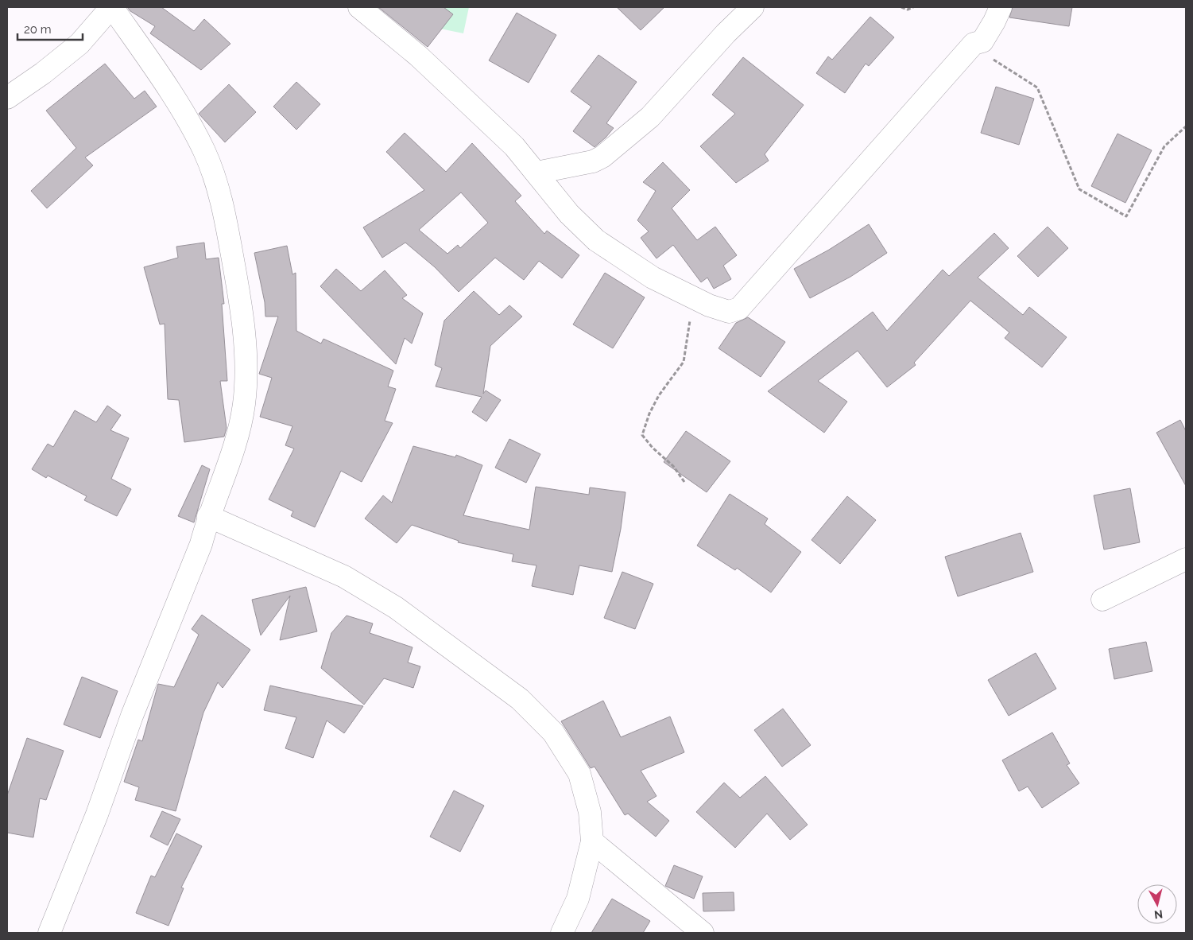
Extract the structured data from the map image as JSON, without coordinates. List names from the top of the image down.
{
  "scale_bar": "20 m",
  "north": "bottom"
}
